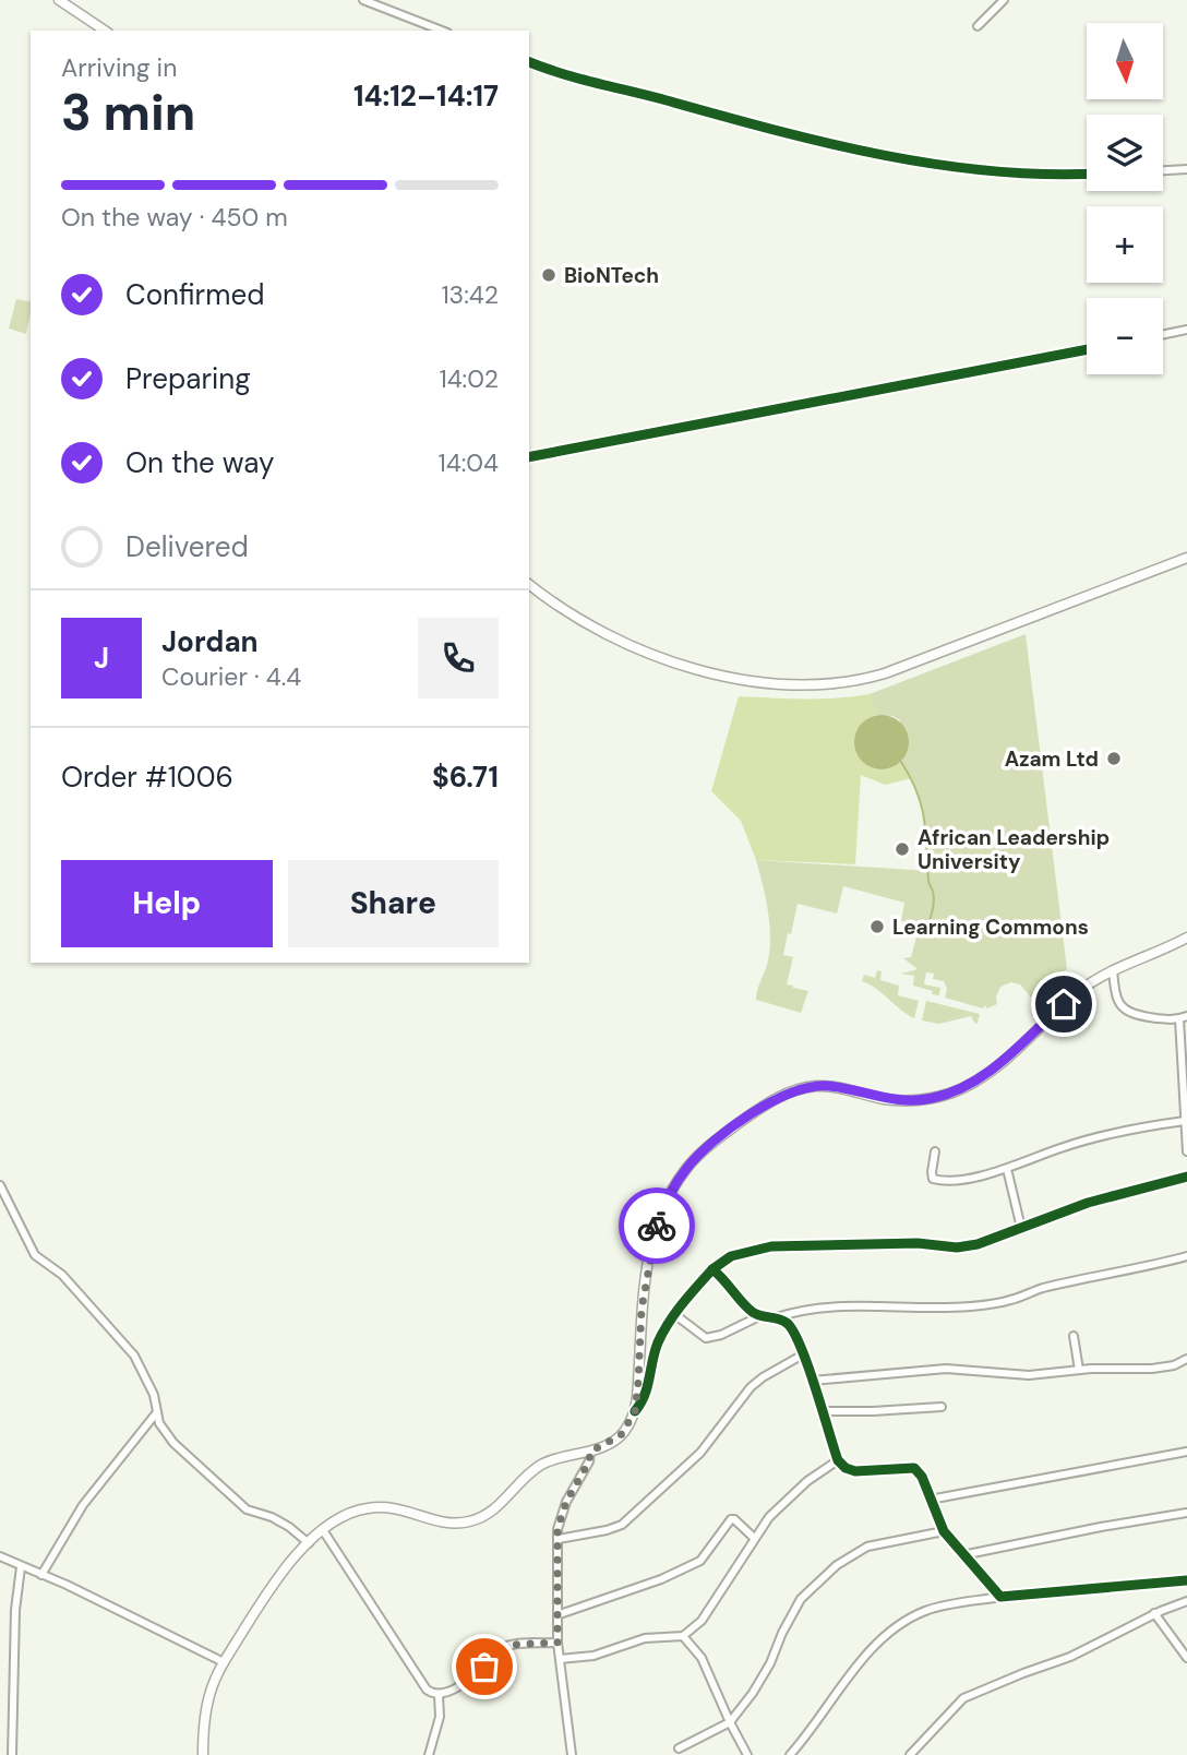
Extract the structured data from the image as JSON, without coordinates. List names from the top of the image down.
{
  "places": [
    "BioNTech",
    "Azam Ltd",
    "African Leadership University",
    "Learning Commons"
  ],
  "north": "bottom",
  "page": {
    "map_buttons": ["+", "−"],
    "heading": ["3 min", "Arriving in", "14:12–14:17"],
    "panel": [
      "Jordan",
      "Courier · 4.4",
      "Order #1006",
      "$6.71"
    ],
    "bar": "On the way · 450 m",
    "list": [
      ["Confirmed", "13:42"],
      ["Preparing", "14:02"],
      ["On the way", "14:04"],
      "Delivered"
    ],
    "round": "J",
    "buttons": ["Help", "Share"]
  }
}
